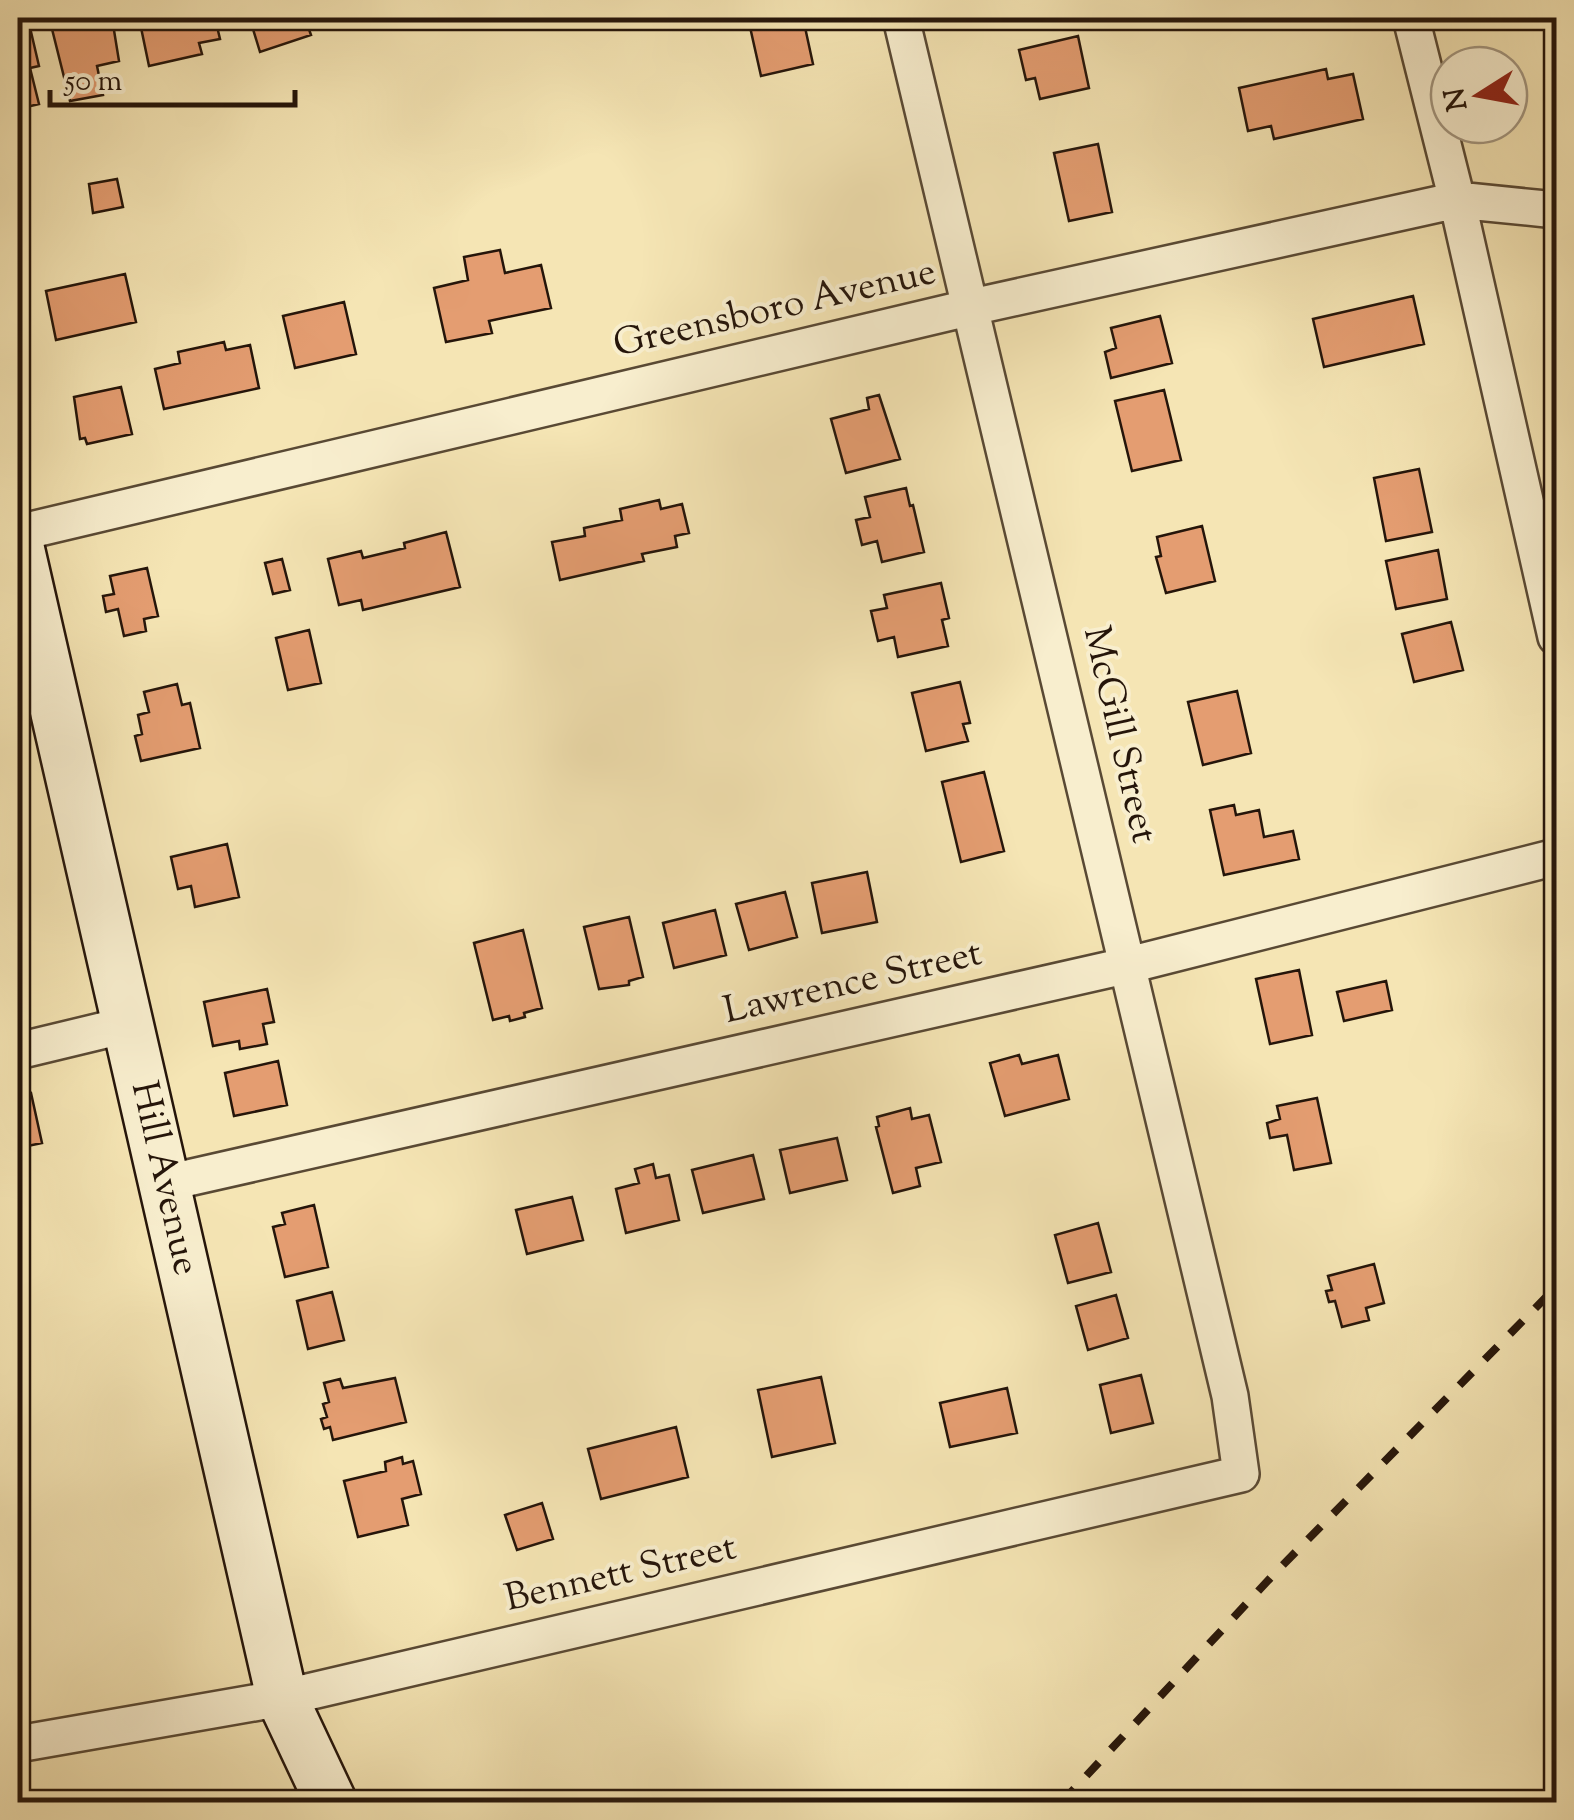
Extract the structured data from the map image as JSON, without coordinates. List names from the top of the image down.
{
  "streets": {
    "street": [
      "Greensboro Avenue",
      "McGill Street",
      "Lawrence Street",
      "Hill Avenue",
      "Bennett Street"
    ]
  },
  "crossings": [
    ["Greensboro Avenue", "McGill Street"],
    ["McGill Street", "Lawrence Street"],
    ["McGill Street", "Bennett Street"],
    ["Lawrence Street", "Hill Avenue"],
    ["Hill Avenue", "Bennett Street"]
  ],
  "scale_bar": "50 m",
  "north": "left"
}
